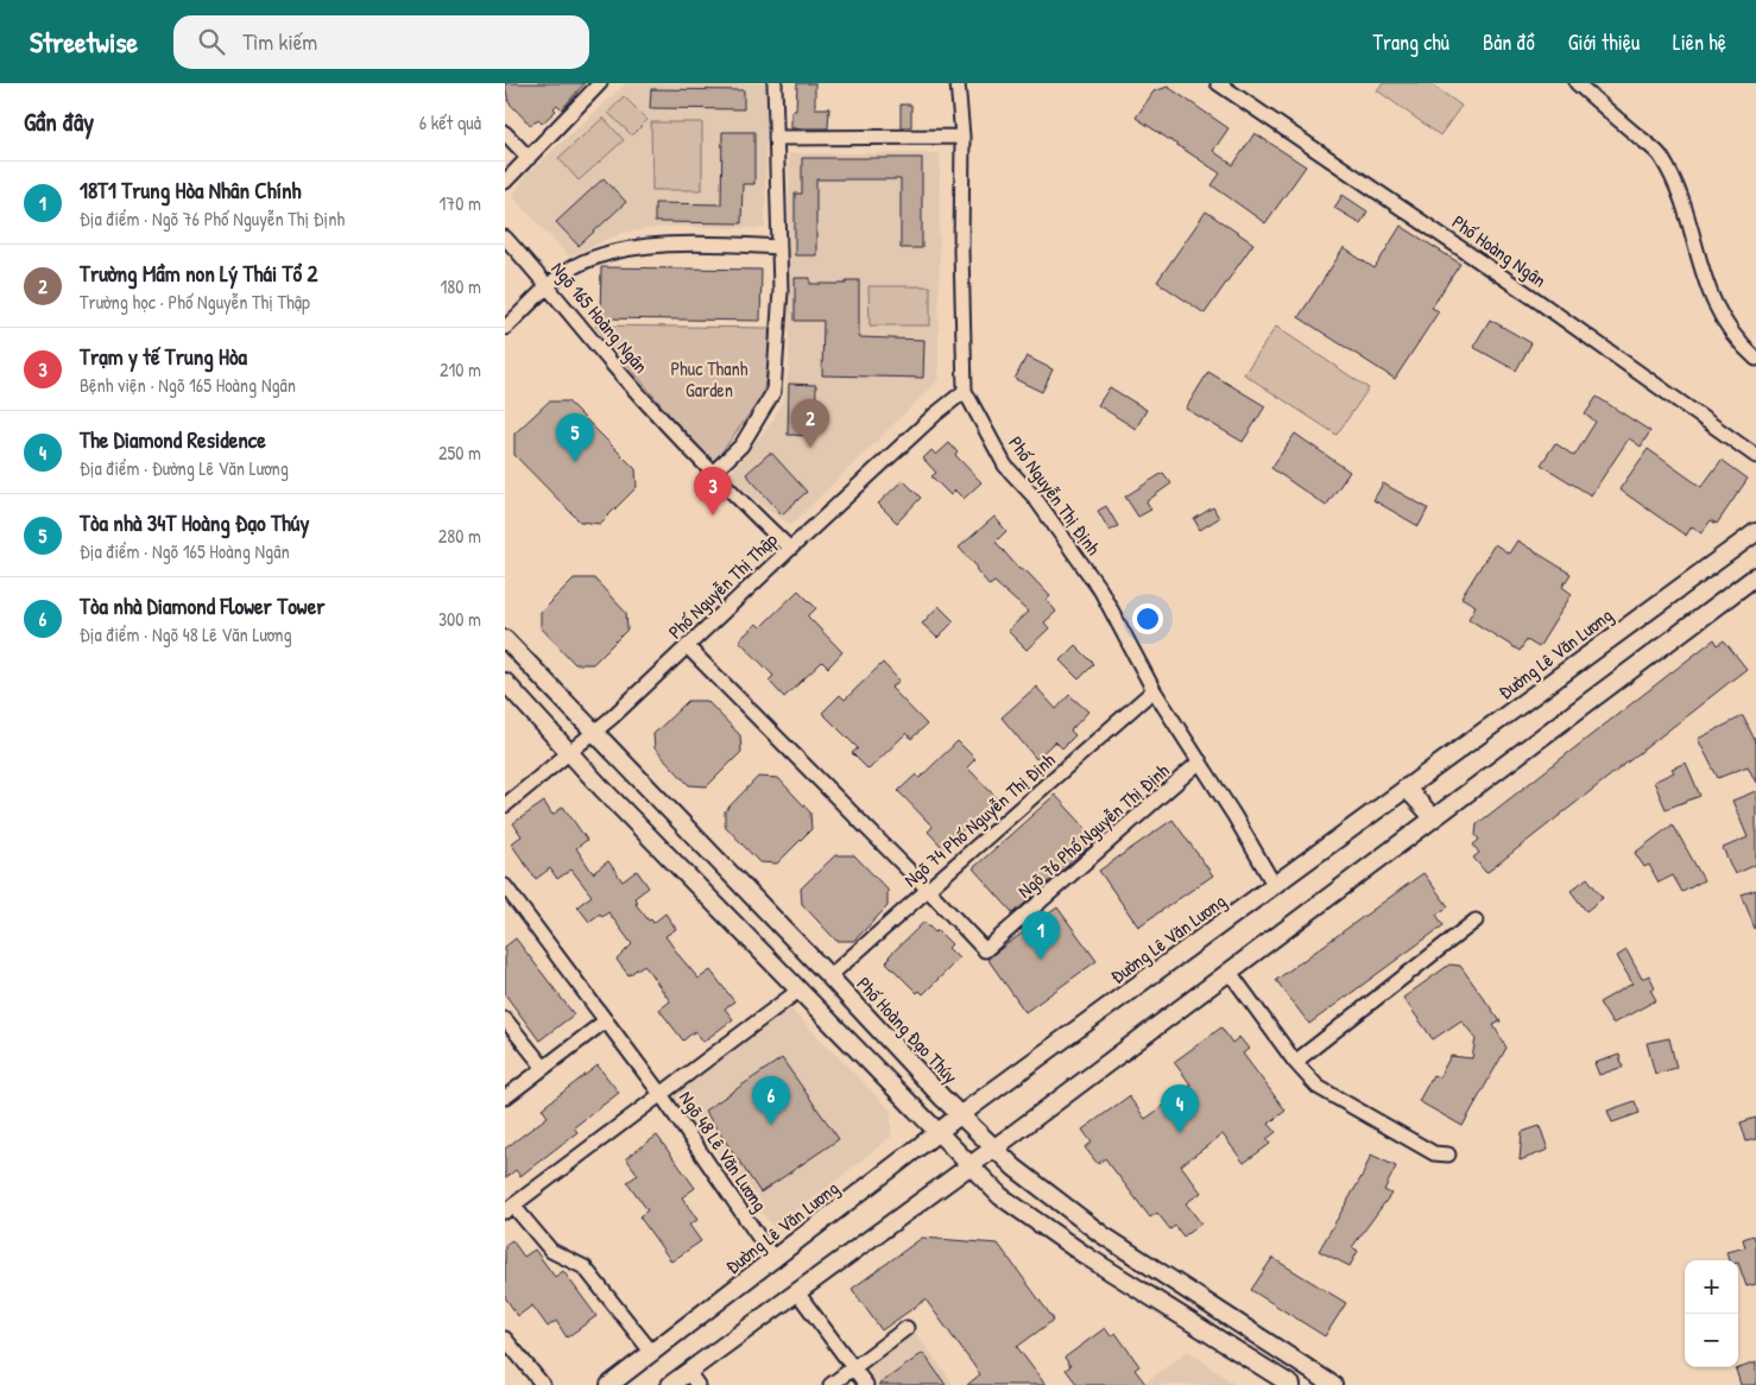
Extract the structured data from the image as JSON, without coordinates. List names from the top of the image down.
{
  "streets": {
    "main road": ["Đường Lê Văn Lương", "Phố Hoàng Đạo Thúy"],
    "street": [
      "Phố Hoàng Ngân",
      "Ngõ 165 Hoàng Ngân",
      "Phố Nguyễn Thị Định",
      "Phố Nguyễn Thị Thập",
      "Ngõ 74 Phố Nguyễn Thị Định",
      "Ngõ 76 Phố Nguyễn Thị Định",
      "Ngõ 48 Lê Văn Lương"
    ]
  },
  "crossings": [
    ["Ngõ 165 Hoàng Ngân", "Phố Nguyễn Thị Thập"],
    ["Phố Nguyễn Thị Định", "Phố Nguyễn Thị Thập"],
    ["Phố Nguyễn Thị Định", "Đường Lê Văn Lương"],
    ["Phố Nguyễn Thị Định", "Ngõ 74 Phố Nguyễn Thị Định"],
    ["Phố Nguyễn Thị Định", "Ngõ 76 Phố Nguyễn Thị Định"],
    ["Phố Nguyễn Thị Thập", "Phố Hoàng Đạo Thúy"],
    ["Đường Lê Văn Lương", "Phố Hoàng Đạo Thúy"],
    ["Đường Lê Văn Lương", "Ngõ 48 Lê Văn Lương"],
    ["Ngõ 74 Phố Nguyễn Thị Định", "Ngõ 76 Phố Nguyễn Thị Định"],
    ["Ngõ 74 Phố Nguyễn Thị Định", "Phố Hoàng Đạo Thúy"]
  ],
  "parks": ["Phuc Thanh Garden"],
  "page": {
    "header": "Streetwise",
    "search": "Tìm kiếm",
    "nav": [
      "Trang chủ",
      "Bản đồ",
      "Giới thiệu",
      "Liên hệ"
    ],
    "heading": ["Gần đây", "6 kết quả"],
    "list": [
      {
        "mark": "1",
        "name": "18T1 Trung Hòa Nhân Chính",
        "note": "Địa điểm · Ngõ 76 Phố Nguyễn Thị Định",
        "value": "170 m"
      },
      {
        "mark": "2",
        "name": "Trường Mầm non Lý Thái Tổ 2",
        "note": "Trường học · Phố Nguyễn Thị Thập",
        "value": "180 m"
      },
      {
        "mark": "3",
        "name": "Trạm y tế Trung Hòa",
        "note": "Bệnh viện · Ngõ 165 Hoàng Ngân",
        "value": "210 m"
      },
      {
        "mark": "4",
        "name": "The Diamond Residence",
        "note": "Địa điểm · Đường Lê Văn Lương",
        "value": "250 m"
      },
      {
        "mark": "5",
        "name": "Tòa nhà 34T Hoàng Đạo Thúy",
        "note": "Địa điểm · Ngõ 165 Hoàng Ngân",
        "value": "280 m"
      },
      {
        "mark": "6",
        "name": "Tòa nhà Diamond Flower Tower",
        "note": "Địa điểm · Ngõ 48 Lê Văn Lương",
        "value": "300 m"
      }
    ],
    "pins": [
      "2",
      "5",
      "3",
      "1",
      "6",
      "4"
    ],
    "map_buttons": ["+", "−"]
  }
}
